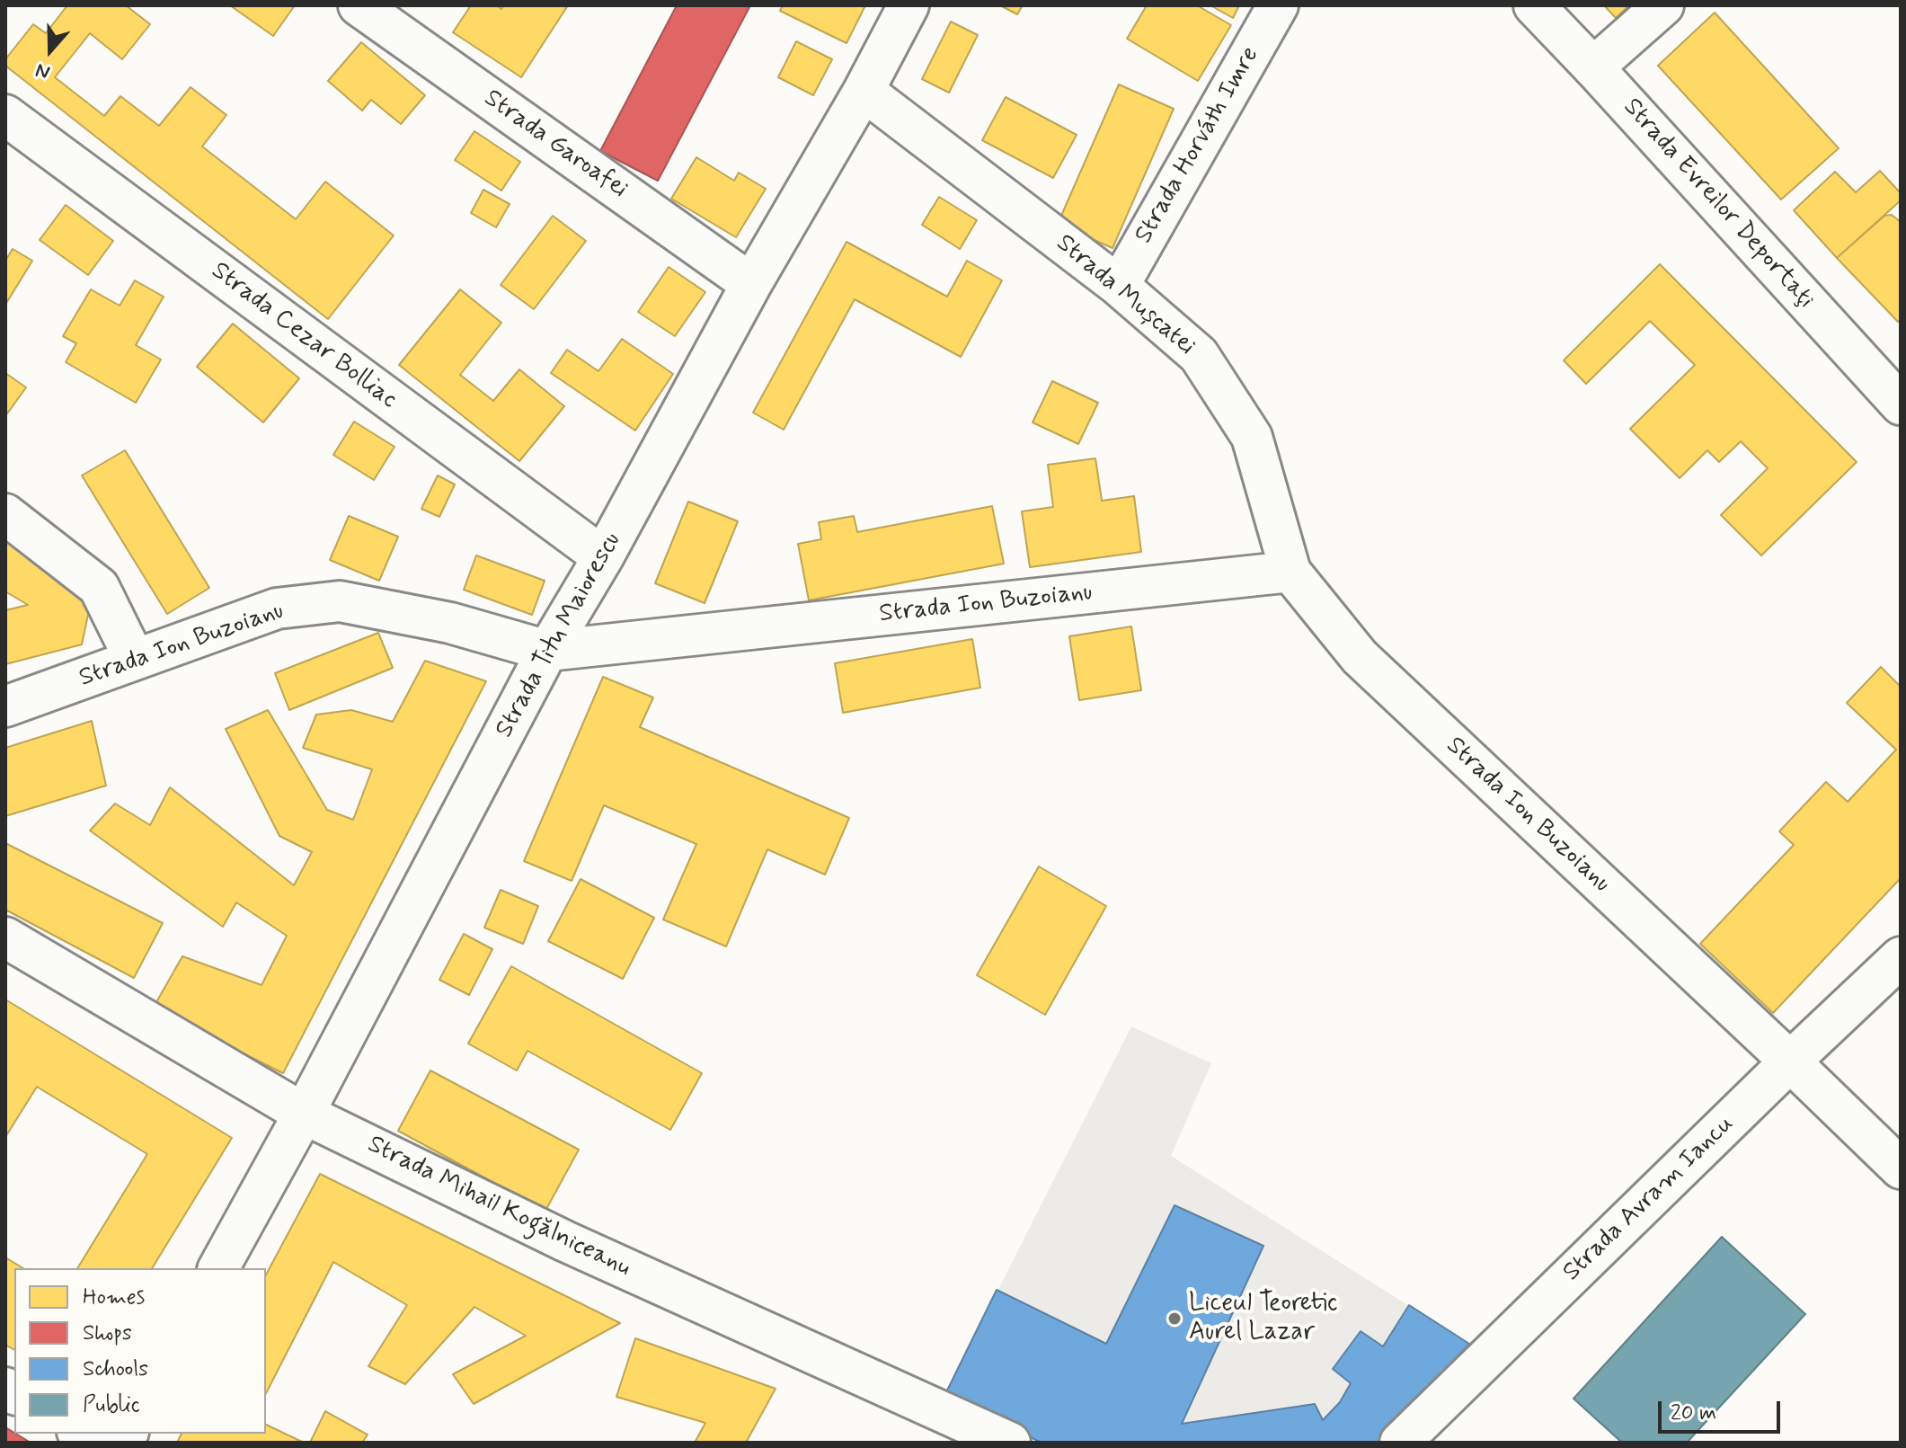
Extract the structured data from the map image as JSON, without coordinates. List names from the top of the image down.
{
  "streets": {
    "street": [
      "Strada Garoafei",
      "Strada Horváth Imre",
      "Strada Evreilor Deportaţi",
      "Strada Mușcatei",
      "Strada Cezar Bolliac",
      "Strada Ion Buzoianu",
      "Strada Titu Maiorescu",
      "Strada Avram Iancu",
      "Strada Mihail Kogălniceanu"
    ]
  },
  "crossings": [
    ["Strada Garoafei", "Strada Titu Maiorescu"],
    ["Strada Horváth Imre", "Strada Mușcatei"],
    ["Strada Mușcatei", "Strada Ion Buzoianu"],
    ["Strada Mușcatei", "Strada Titu Maiorescu"],
    ["Strada Cezar Bolliac", "Strada Titu Maiorescu"],
    ["Strada Ion Buzoianu", "Strada Titu Maiorescu"],
    ["Strada Ion Buzoianu", "Strada Avram Iancu"],
    ["Strada Titu Maiorescu", "Strada Mihail Kogălniceanu"]
  ],
  "places": ["Liceul Teoretic Aurel Lazar"],
  "legend": [
    "Homes",
    "Shops",
    "Schools",
    "Public"
  ],
  "scale_bar": "20 m",
  "north": "bottom"
}
